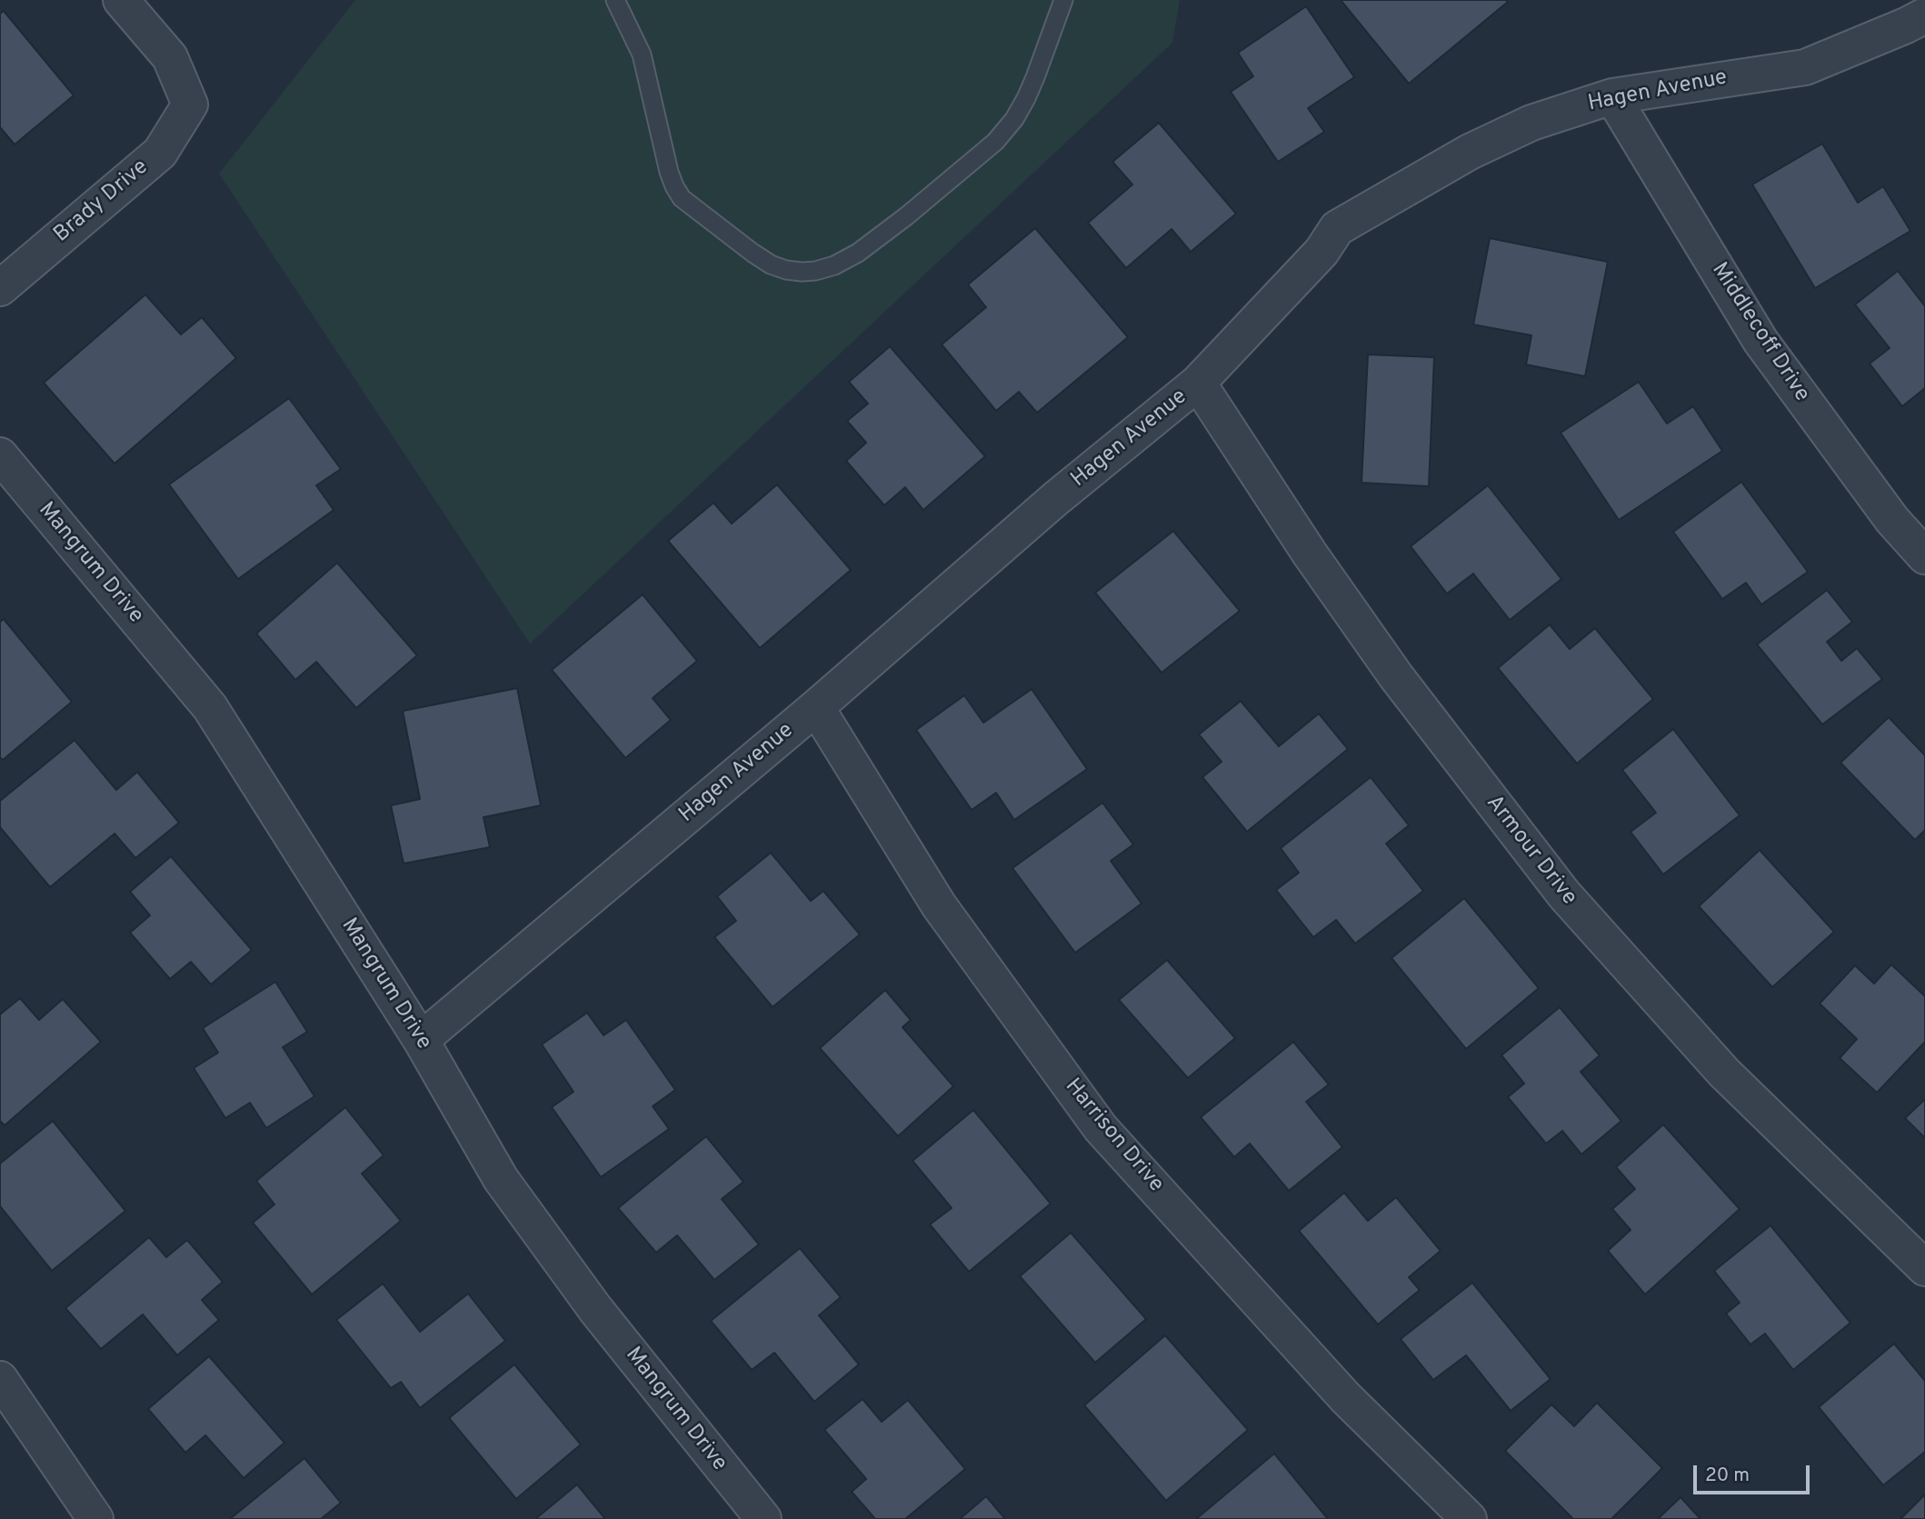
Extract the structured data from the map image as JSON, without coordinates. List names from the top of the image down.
{
  "streets": {
    "street": [
      "Hagen Avenue",
      "Brady Drive",
      "Middlecoff Drive",
      "Mangrum Drive",
      "Armour Drive",
      "Harrison Drive"
    ]
  },
  "crossings": [
    ["Hagen Avenue", "Middlecoff Drive"],
    ["Hagen Avenue", "Mangrum Drive"],
    ["Hagen Avenue", "Armour Drive"],
    ["Hagen Avenue", "Harrison Drive"]
  ],
  "scale_bar": "20 m"
}
